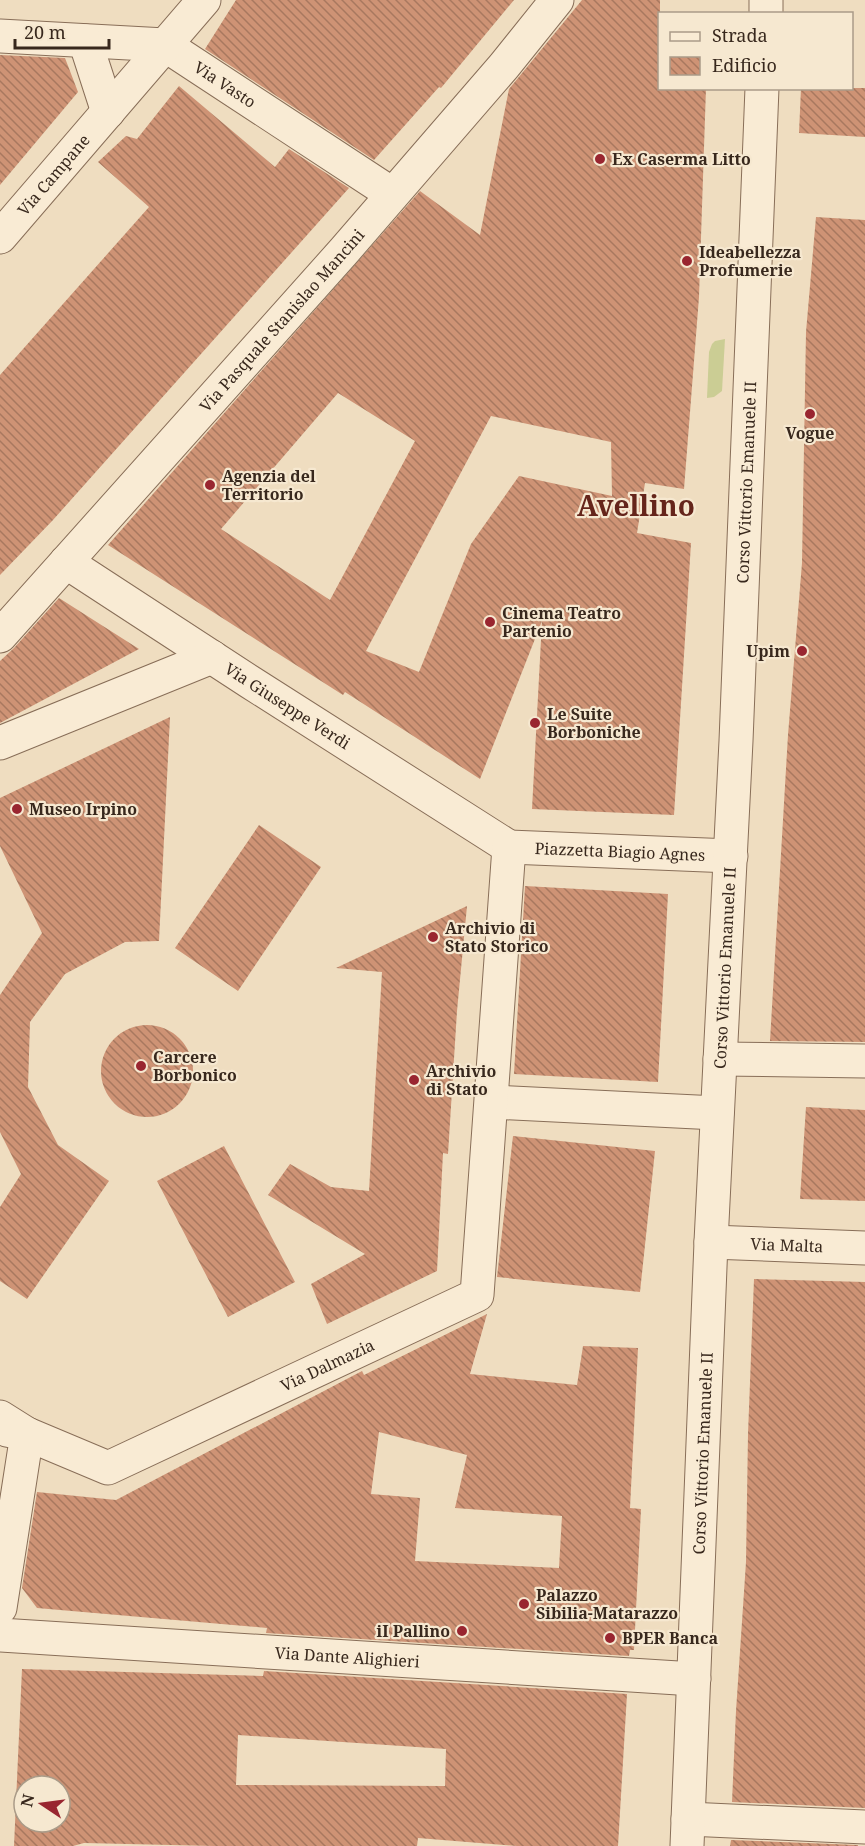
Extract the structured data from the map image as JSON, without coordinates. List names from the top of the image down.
{
  "streets": {
    "street": [
      "Via Vasto",
      "Via Campane",
      "Via Pasquale Stanislao Mancini",
      "Corso Vittorio Emanuele II",
      "Via Giuseppe Verdi",
      "Piazzetta Biagio Agnes",
      "Via Malta",
      "Via Dalmazia",
      "Via Dante Alighieri"
    ]
  },
  "crossings": [
    ["Via Vasto", "Via Campane"],
    ["Via Vasto", "Via Pasquale Stanislao Mancini"],
    ["Via Pasquale Stanislao Mancini", "Via Giuseppe Verdi"],
    ["Corso Vittorio Emanuele II", "Piazzetta Biagio Agnes"],
    ["Corso Vittorio Emanuele II", "Via Malta"],
    ["Corso Vittorio Emanuele II", "Via Dante Alighieri"],
    ["Via Giuseppe Verdi", "Piazzetta Biagio Agnes"],
    ["Via Giuseppe Verdi", "Via Dalmazia"],
    ["Piazzetta Biagio Agnes", "Via Dalmazia"]
  ],
  "districts": ["Avellino"],
  "places": [
    "Ex Caserma Litto",
    "Ideabellezza Profumerie",
    "Vogue",
    "Agenzia del Territorio",
    "Cinema Teatro Partenio",
    "Upim",
    "Le Suite Borboniche",
    "Museo Irpino",
    "Archivio di Stato Storico",
    "Carcere Borbonico",
    "Archivio di Stato",
    "Palazzo Sibilia-Matarazzo",
    "iI Pallino",
    "BPER Banca"
  ],
  "legend": ["Strada", "Edificio"],
  "scale_bar": "20 m",
  "north": "left"
}
